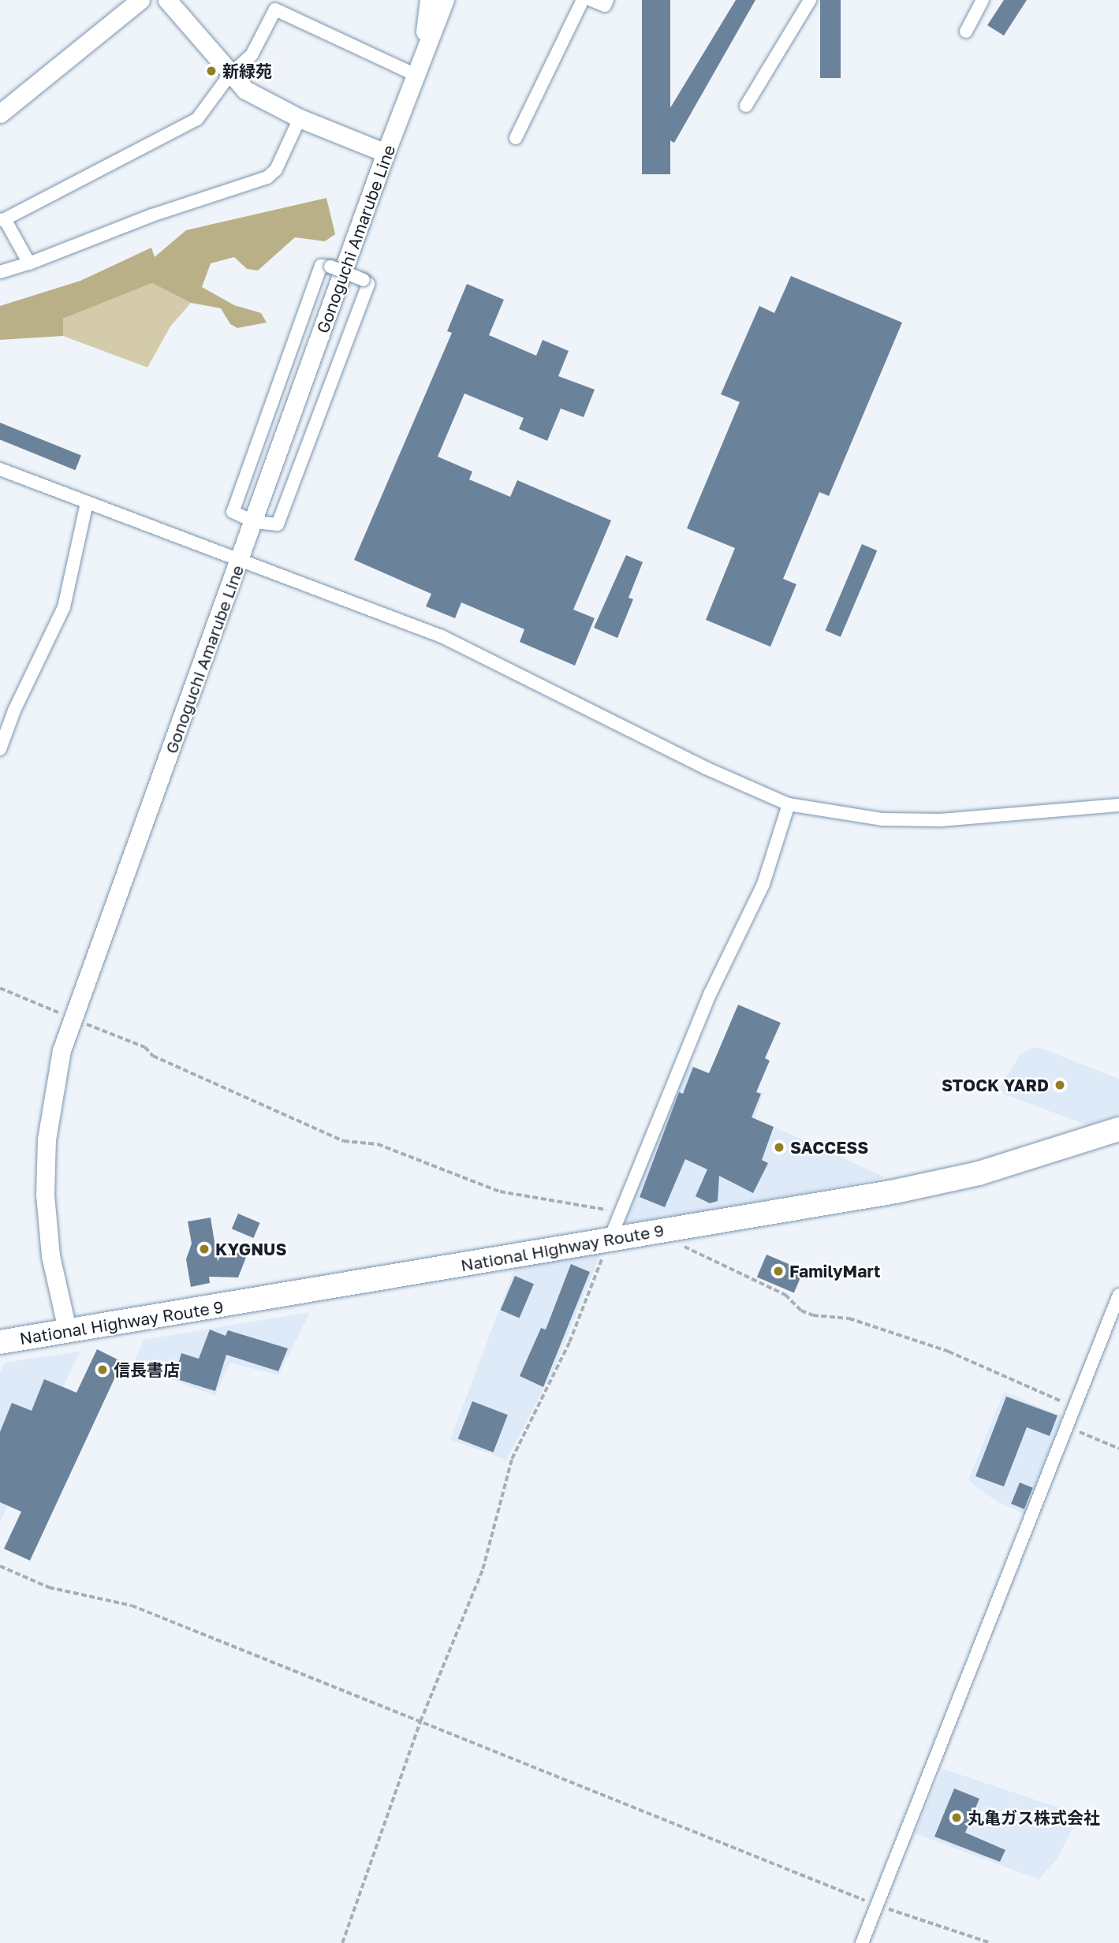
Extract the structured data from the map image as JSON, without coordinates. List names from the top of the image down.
{
  "streets": {
    "highway": ["National Highway Route 9"],
    "main road": ["Gonoguchi Amarube Line"]
  },
  "crossings": [
    ["Gonoguchi Amarube Line", "National Highway Route 9"]
  ],
  "places": [
    "新緑苑",
    "STOCK YARD",
    "SACCESS",
    "KYGNUS",
    "FamilyMart",
    "信長書店",
    "丸亀ガス株式会社"
  ]
}
